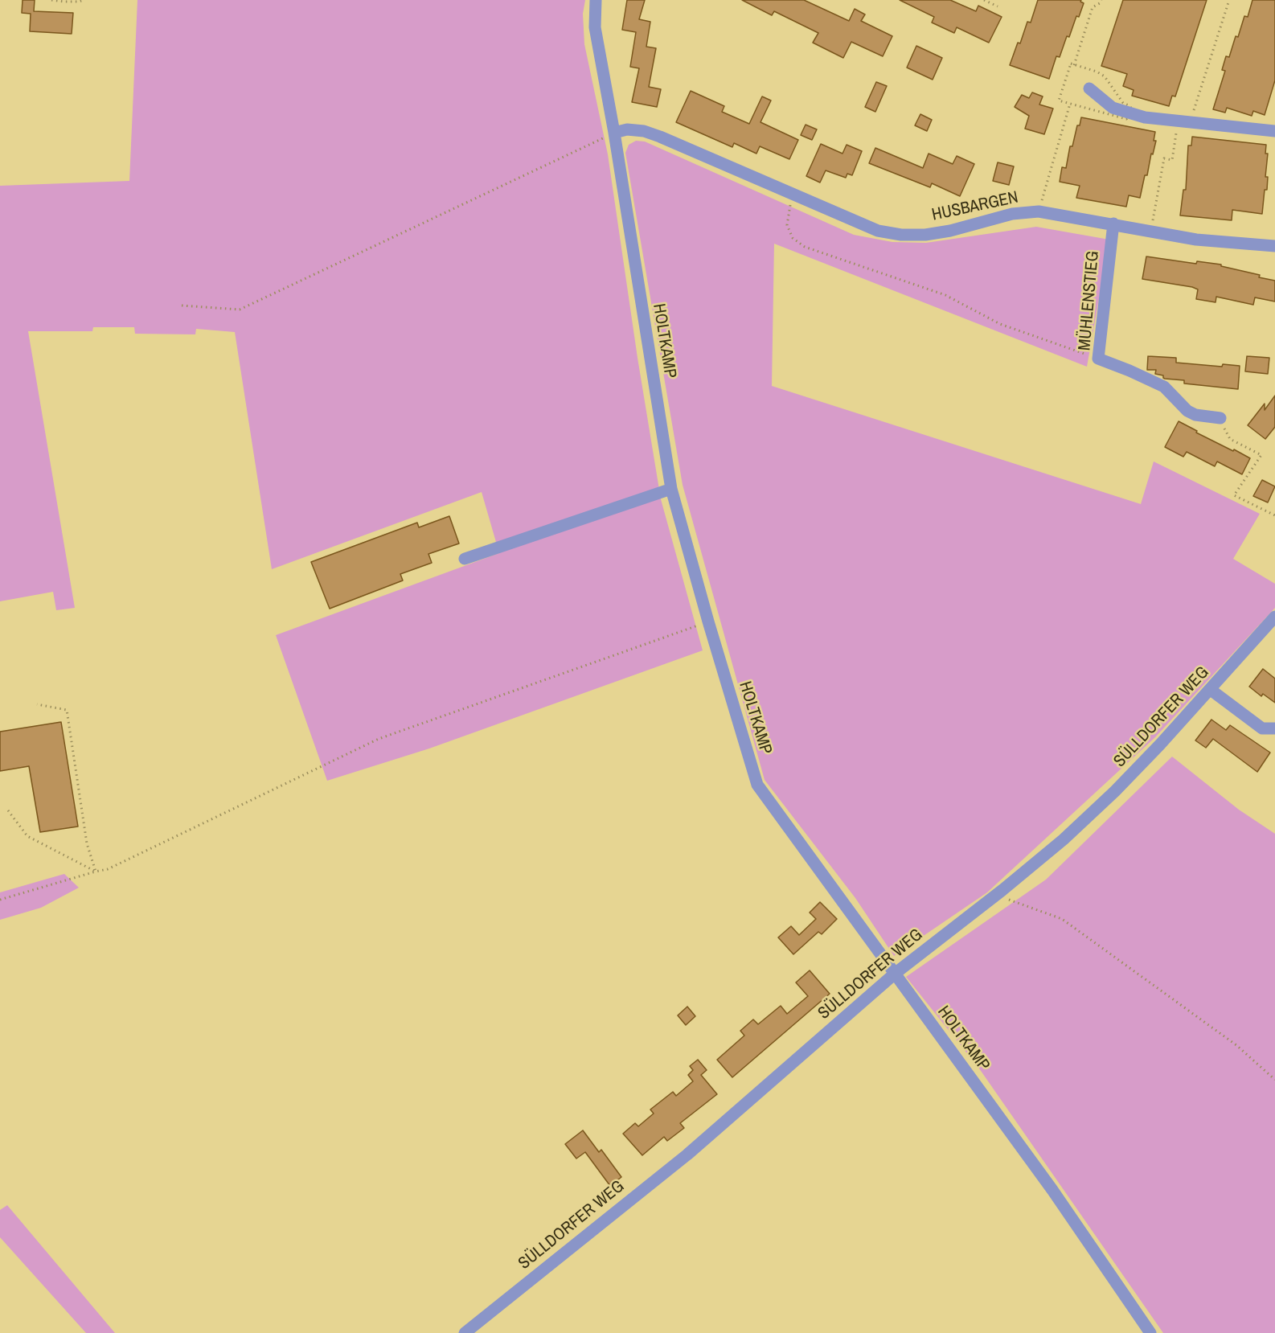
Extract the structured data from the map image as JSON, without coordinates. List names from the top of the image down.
{
  "streets": {
    "street": [
      "HUSBARGEN",
      "MÜHLENSTIEG",
      "HOLTKAMP",
      "SÜLLDORFER WEG"
    ]
  },
  "crossings": [
    ["HUSBARGEN", "MÜHLENSTIEG"],
    ["HUSBARGEN", "HOLTKAMP"],
    ["HOLTKAMP", "SÜLLDORFER WEG"]
  ]
}
